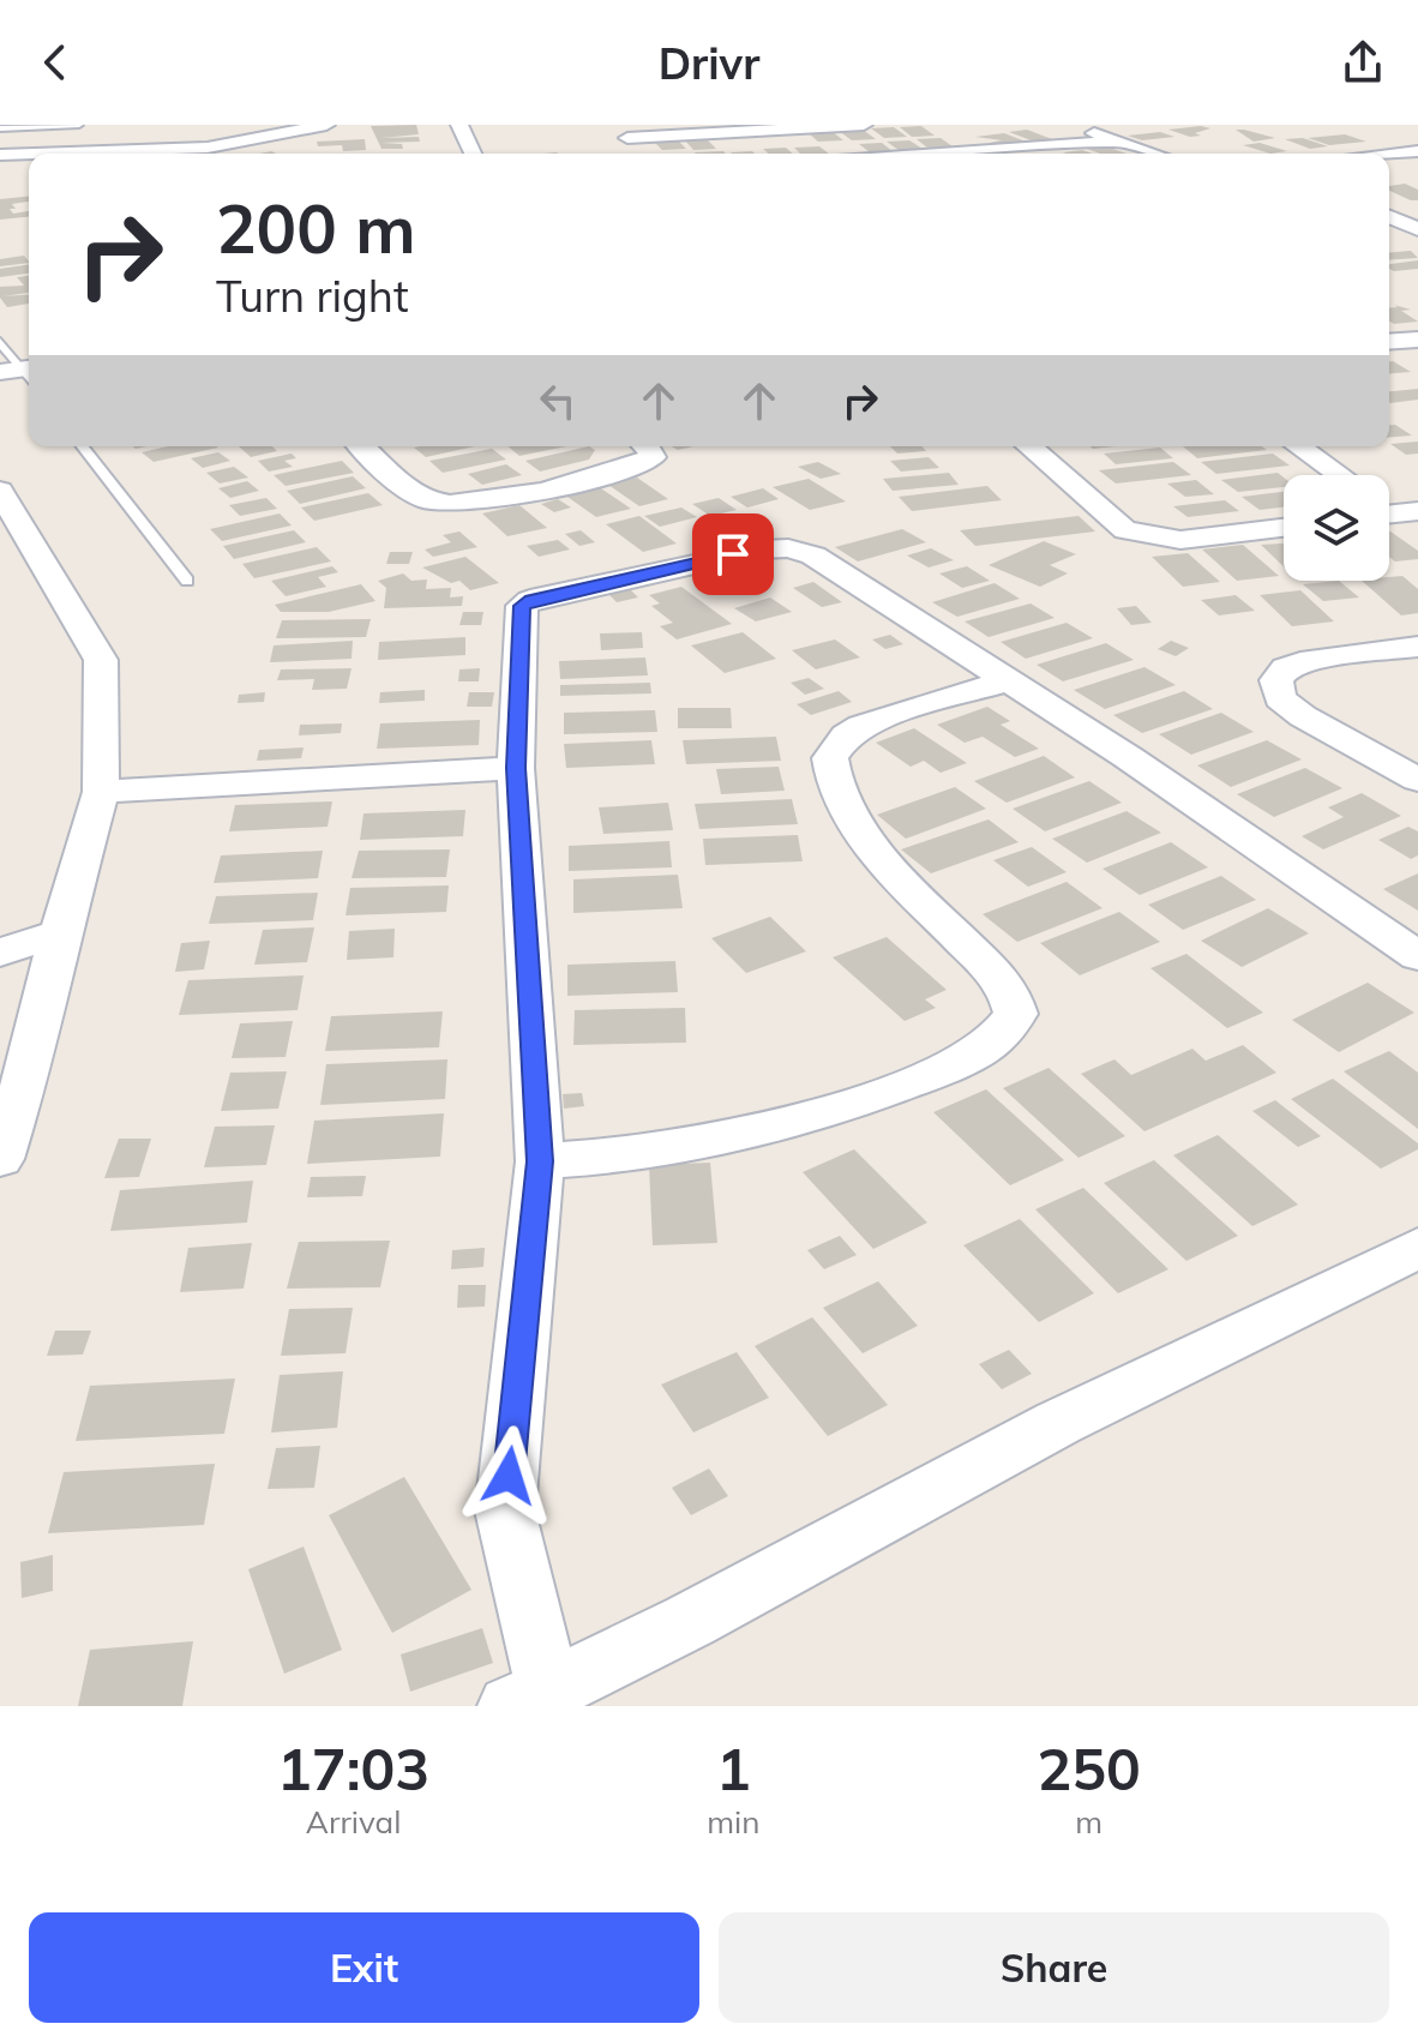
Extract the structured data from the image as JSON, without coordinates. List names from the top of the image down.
{
  "page": {
    "header": "Drivr",
    "turn": ["200 m", "Turn right"],
    "eta": [
      "17:03",
      "Arrival",
      "1",
      "min",
      "250",
      "m"
    ],
    "buttons": ["Exit", "Share"]
  }
}
